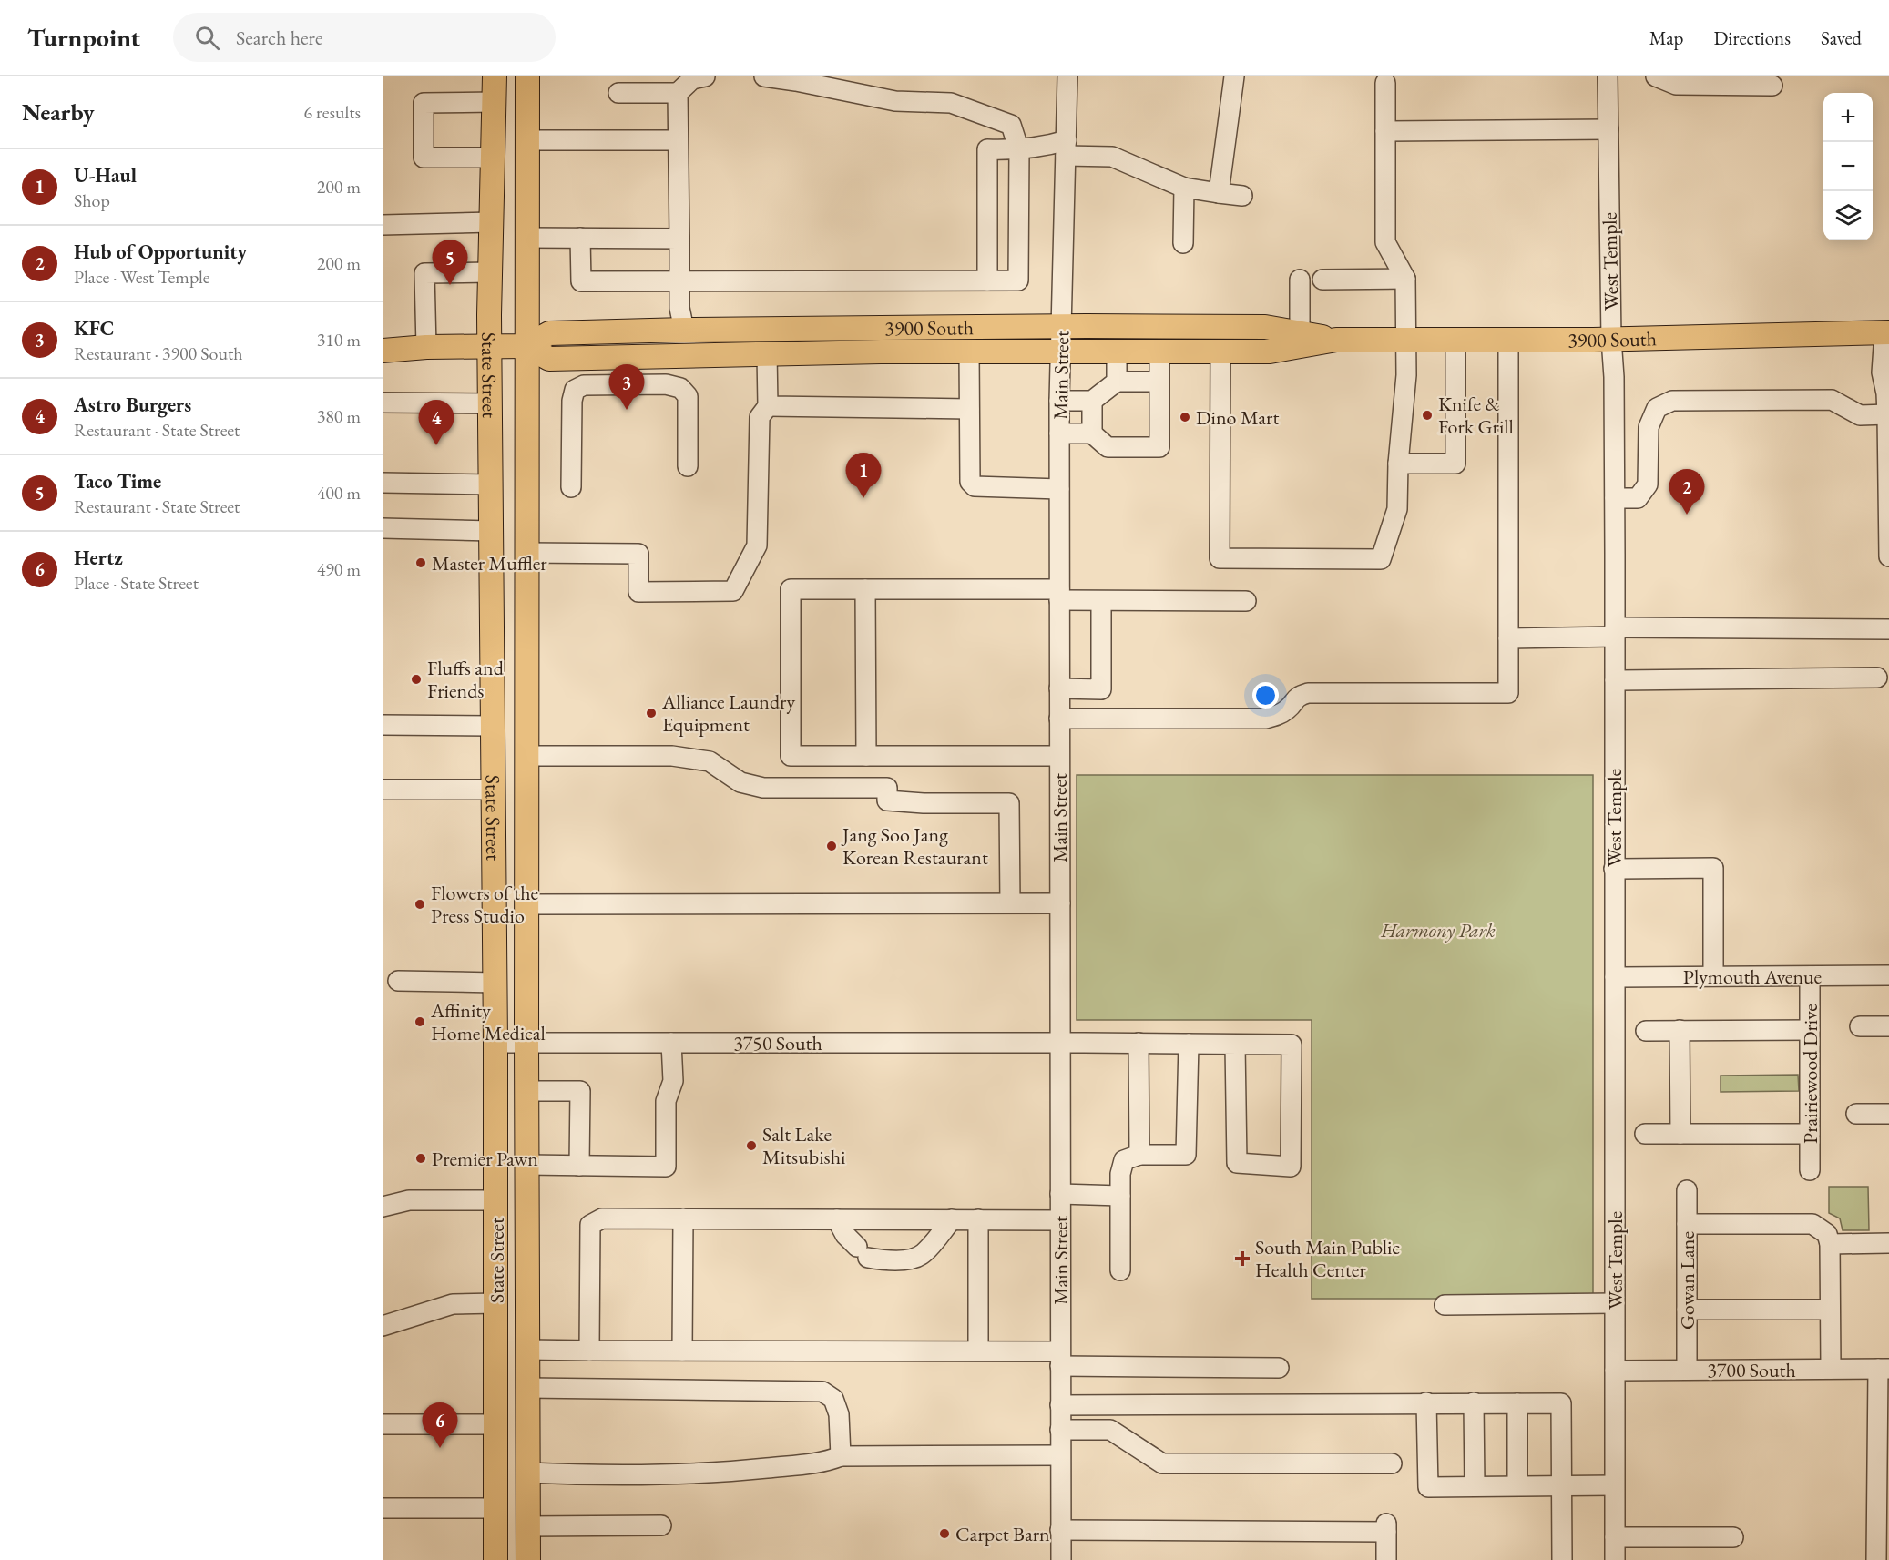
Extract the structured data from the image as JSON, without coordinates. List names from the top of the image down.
{
  "streets": {
    "main road": ["3900 South", "State Street"],
    "street": [
      "West Temple",
      "Main Street",
      "Plymouth Avenue",
      "3750 South",
      "Prairiewood Drive",
      "Gowan Lane",
      "3700 South"
    ]
  },
  "crossings": [
    ["West Temple", "3900 South"],
    ["West Temple", "Plymouth Avenue"],
    ["West Temple", "3700 South"],
    ["3900 South", "State Street"],
    ["3900 South", "Main Street"],
    ["State Street", "3750 South"],
    ["Main Street", "3750 South"],
    ["Plymouth Avenue", "Prairiewood Drive"],
    ["Gowan Lane", "3700 South"]
  ],
  "parks": ["Harmony Park"],
  "places": {
    "other": [
      "Knife & Fork Grill",
      "Dino Mart",
      "Master Muffler",
      "Fluffs and Friends",
      "Alliance Laundry Equipment",
      "Jang Soo Jang Korean Restaurant",
      "Flowers of the Press Studio",
      "Affinity Home Medical",
      "Salt Lake Mitsubishi",
      "Premier Pawn",
      "Carpet Barn"
    ],
    "health": ["South Main Public Health Center"]
  },
  "page": {
    "header": "Turnpoint",
    "search": "Search here",
    "nav": ["Map", "Directions", "Saved"],
    "heading": ["Nearby", "6 results"],
    "map_buttons": ["+", "−"],
    "list": [
      {
        "mark": "1",
        "name": "U-Haul",
        "note": "Shop",
        "value": "200 m"
      },
      {
        "mark": "2",
        "name": "Hub of Opportunity",
        "note": "Place · West Temple",
        "value": "200 m"
      },
      {
        "mark": "3",
        "name": "KFC",
        "note": "Restaurant · 3900 South",
        "value": "310 m"
      },
      {
        "mark": "4",
        "name": "Astro Burgers",
        "note": "Restaurant · State Street",
        "value": "380 m"
      },
      {
        "mark": "5",
        "name": "Taco Time",
        "note": "Restaurant · State Street",
        "value": "400 m"
      },
      {
        "mark": "6",
        "name": "Hertz",
        "note": "Place · State Street",
        "value": "490 m"
      }
    ],
    "pins": [
      "5",
      "3",
      "4",
      "1",
      "2",
      "6"
    ]
  }
}
